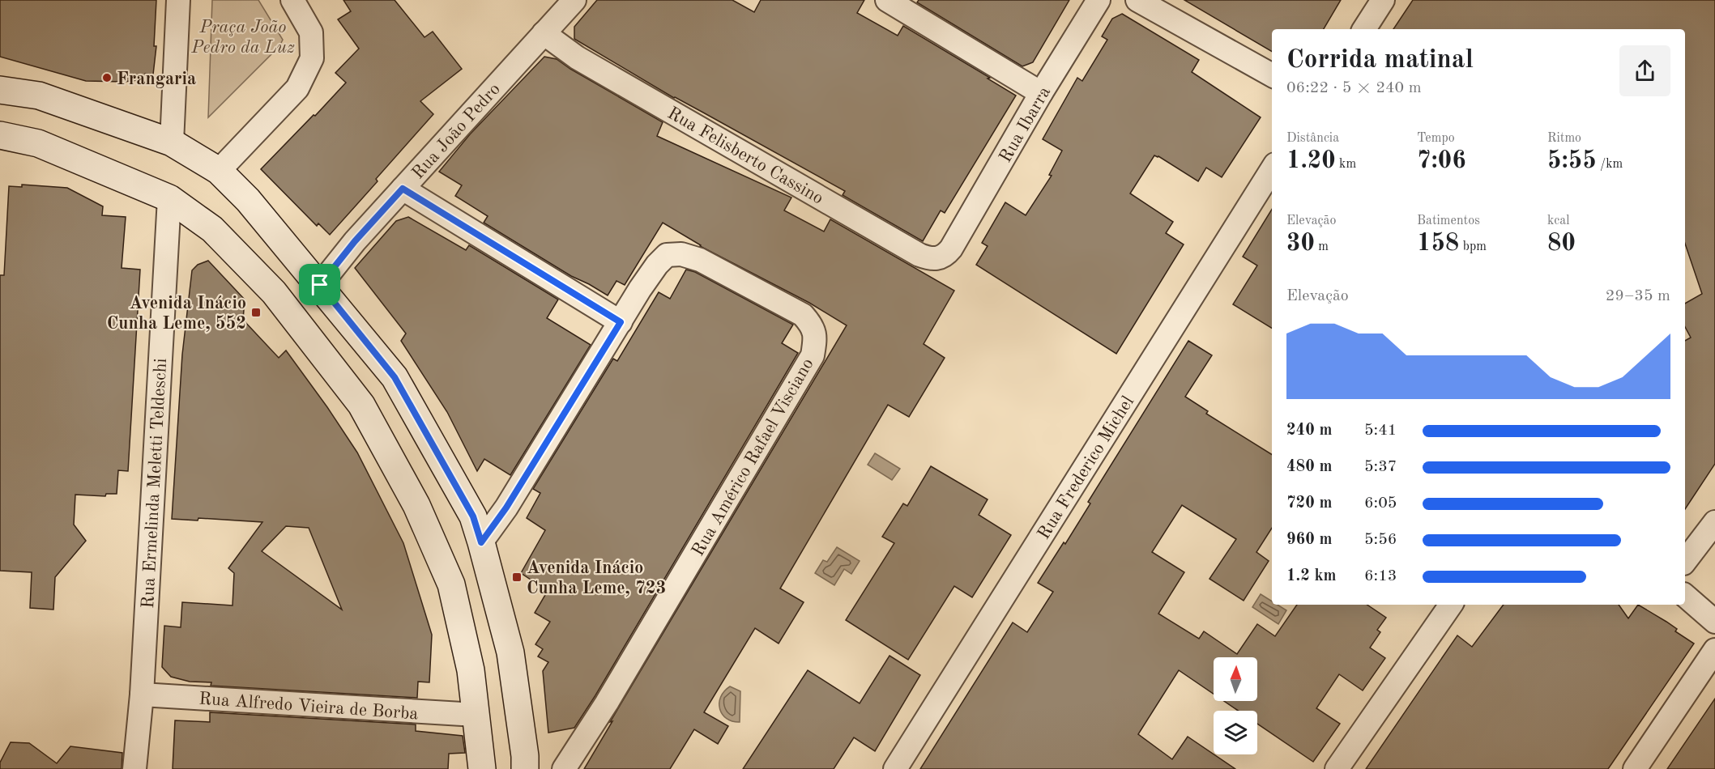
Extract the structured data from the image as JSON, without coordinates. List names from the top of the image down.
{
  "streets": {
    "street": [
      "Rua Ibarra",
      "Rua João Pedro",
      "Rua Felisberto Cassino",
      "Rua Américo Rafael Visciano",
      "Rua Frederico Michel",
      "Rua Ermelinda Meletti Teldeschi",
      "Rua Alfredo Vieira de Borba"
    ]
  },
  "crossings": [
    ["Rua Ibarra", "Rua Felisberto Cassino"],
    ["Rua João Pedro", "Rua Felisberto Cassino"],
    ["Rua Ermelinda Meletti Teldeschi", "Rua Alfredo Vieira de Borba"]
  ],
  "parks": ["Praça João Pedro da Luz"],
  "places": {
    "other": ["Frangaria"],
    "transit": ["Avenida Inácio Cunha Leme, 552", "Avenida Inácio Cunha Leme, 723"]
  },
  "north": "top",
  "page": {
    "heading": ["Corrida matinal", "06:22 · 5 × 240 m"],
    "stats": [
      ["Distância", "1.20 km"],
      ["Tempo", "7:06"],
      ["Ritmo", "5:55 /km"],
      ["Elevação", "30 m"],
      ["Batimentos", "158 bpm"],
      ["kcal", "80"]
    ],
    "chart": ["Elevação", "29–35 m"],
    "list": [
      {
        "name": "240 m",
        "note": "5:41"
      },
      {
        "name": "480 m",
        "note": "5:37"
      },
      {
        "name": "720 m",
        "note": "6:05"
      },
      {
        "name": "960 m",
        "note": "5:56"
      },
      {
        "name": "1.2 km",
        "note": "6:13"
      }
    ]
  }
}
